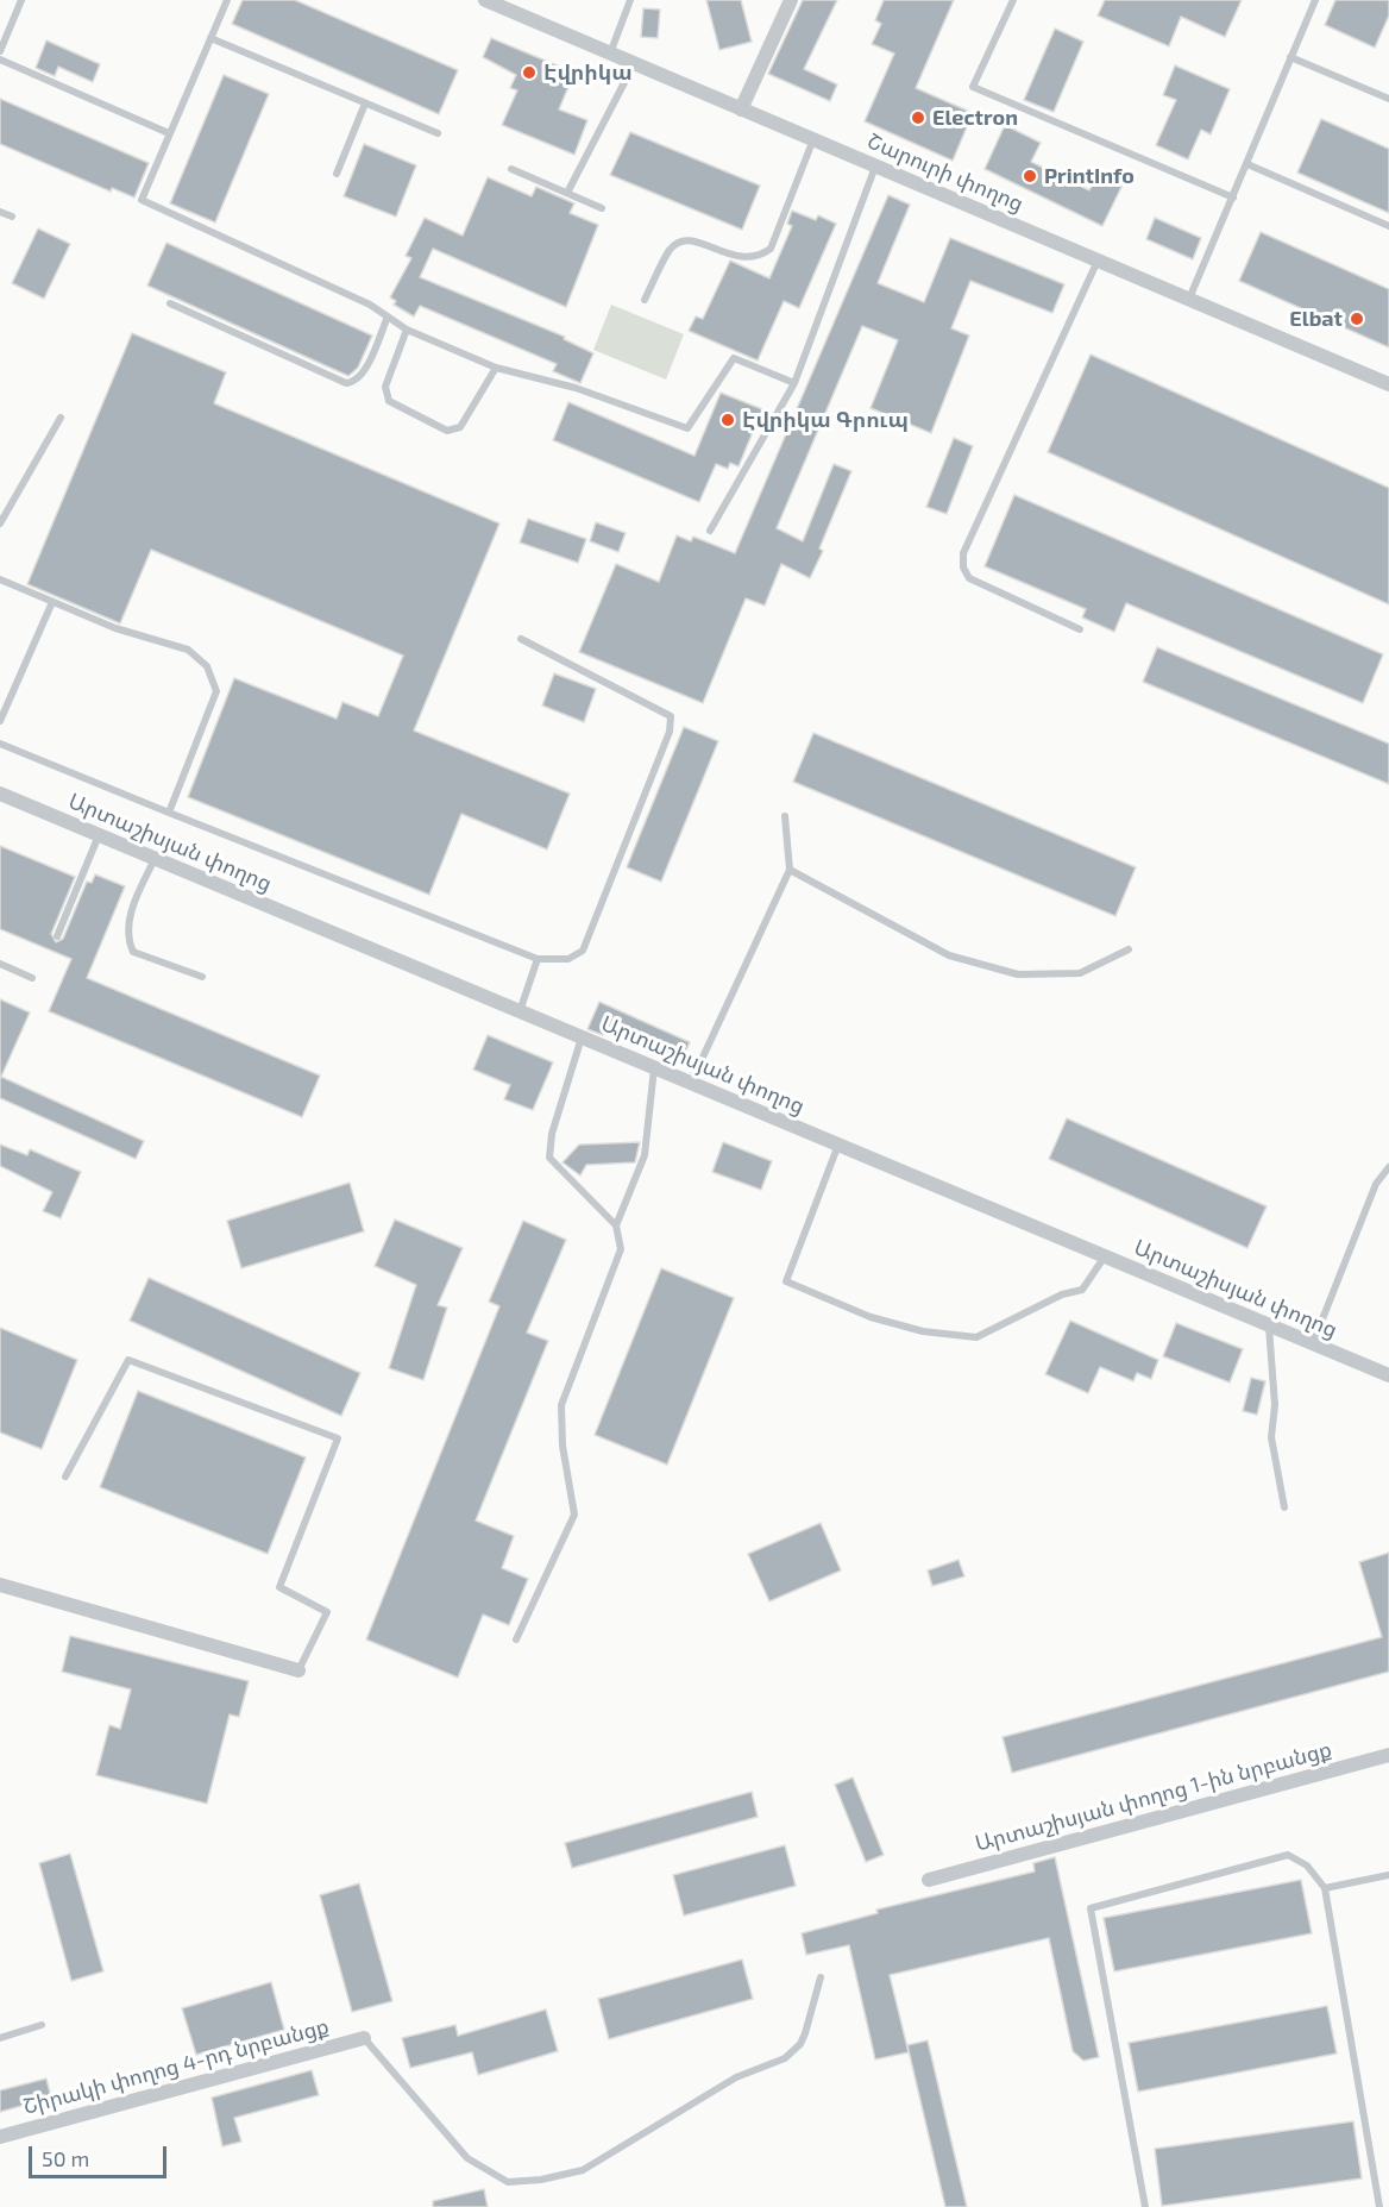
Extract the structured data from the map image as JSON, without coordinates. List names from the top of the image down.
{
  "streets": {
    "street": [
      "Շարուրի փողոց",
      "Արտաշիսյան փողոց",
      "Արտաշիսյան փողոց 1-ին նրբանցք",
      "Շիրակի փողոց 4-րդ նրբանցք"
    ]
  },
  "places": [
    "Էվրիկա",
    "Electron",
    "PrintInfo",
    "Elbat",
    "Էվրիկա Գրուպ"
  ],
  "scale_bar": "50 m"
}
